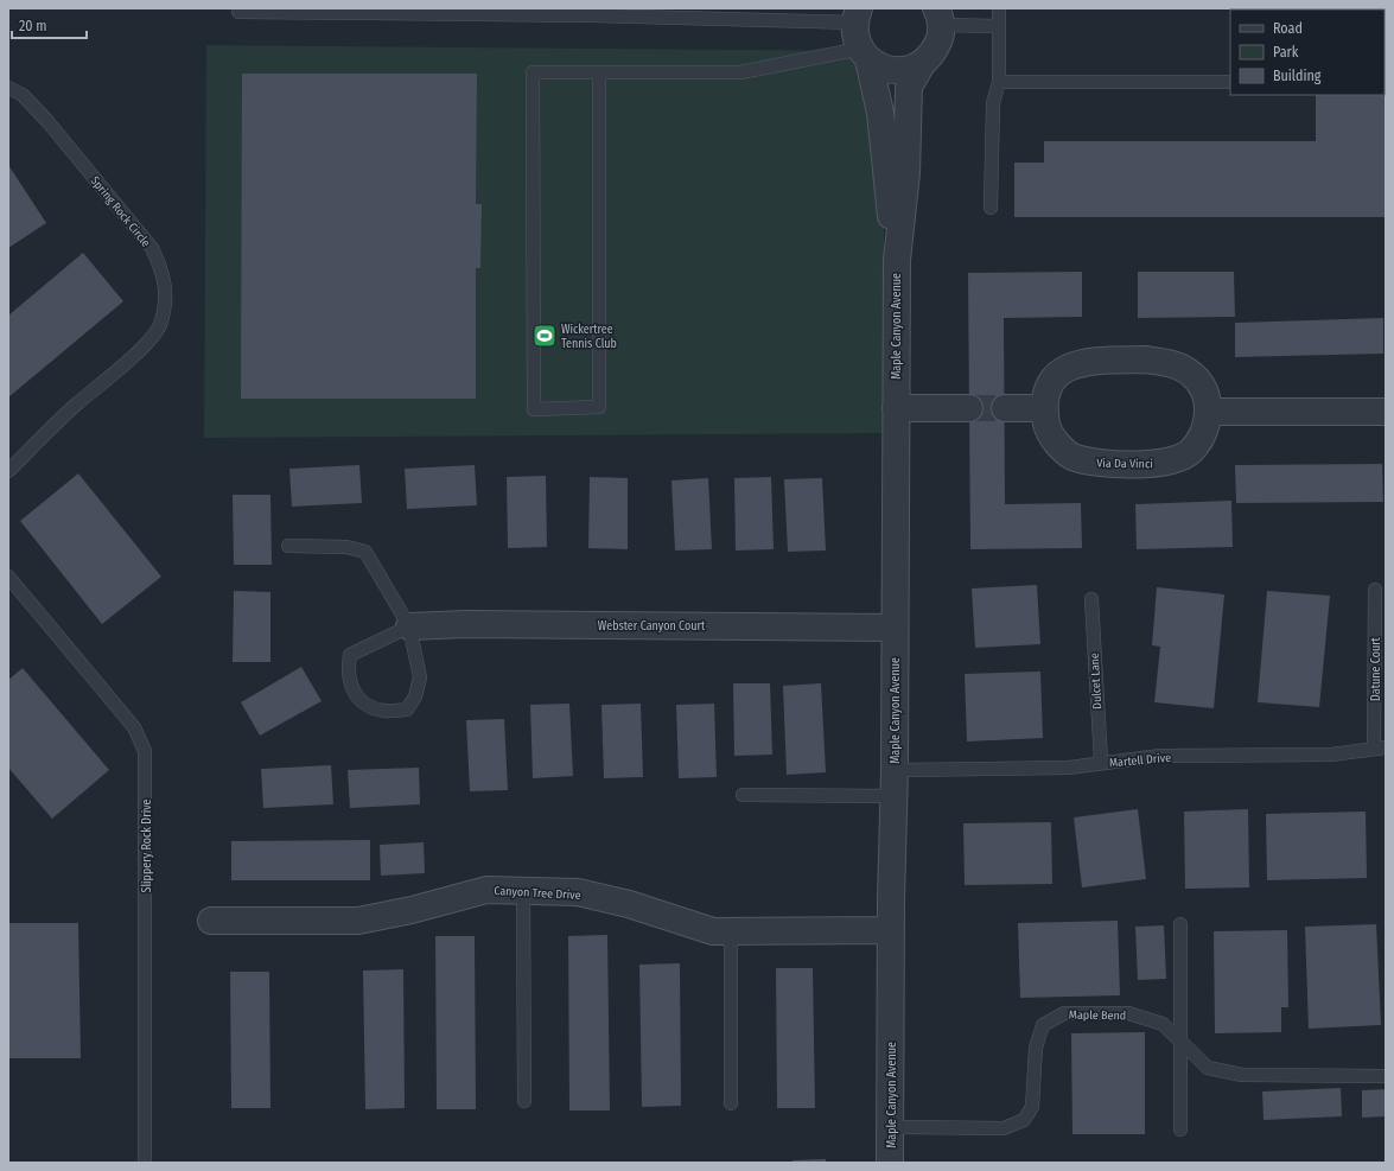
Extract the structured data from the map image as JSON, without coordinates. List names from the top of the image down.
{
  "streets": {
    "street": [
      "Maple Canyon Avenue",
      "Via Da Vinci",
      "Webster Canyon Court",
      "Canyon Tree Drive"
    ],
    "lane": [
      "Spring Rock Circle",
      "Datune Court",
      "Dulcet Lane",
      "Martell Drive",
      "Slippery Rock Drive",
      "Maple Bend"
    ]
  },
  "crossings": [
    ["Maple Canyon Avenue", "Webster Canyon Court"],
    ["Maple Canyon Avenue", "Martell Drive"],
    ["Maple Canyon Avenue", "Canyon Tree Drive"],
    ["Maple Canyon Avenue", "Maple Bend"],
    ["Datune Court", "Martell Drive"],
    ["Dulcet Lane", "Martell Drive"]
  ],
  "places": {
    "sports": ["Wickertree Tennis Club"]
  },
  "legend": ["Road", "Park", "Building"],
  "scale_bar": "20 m"
}
